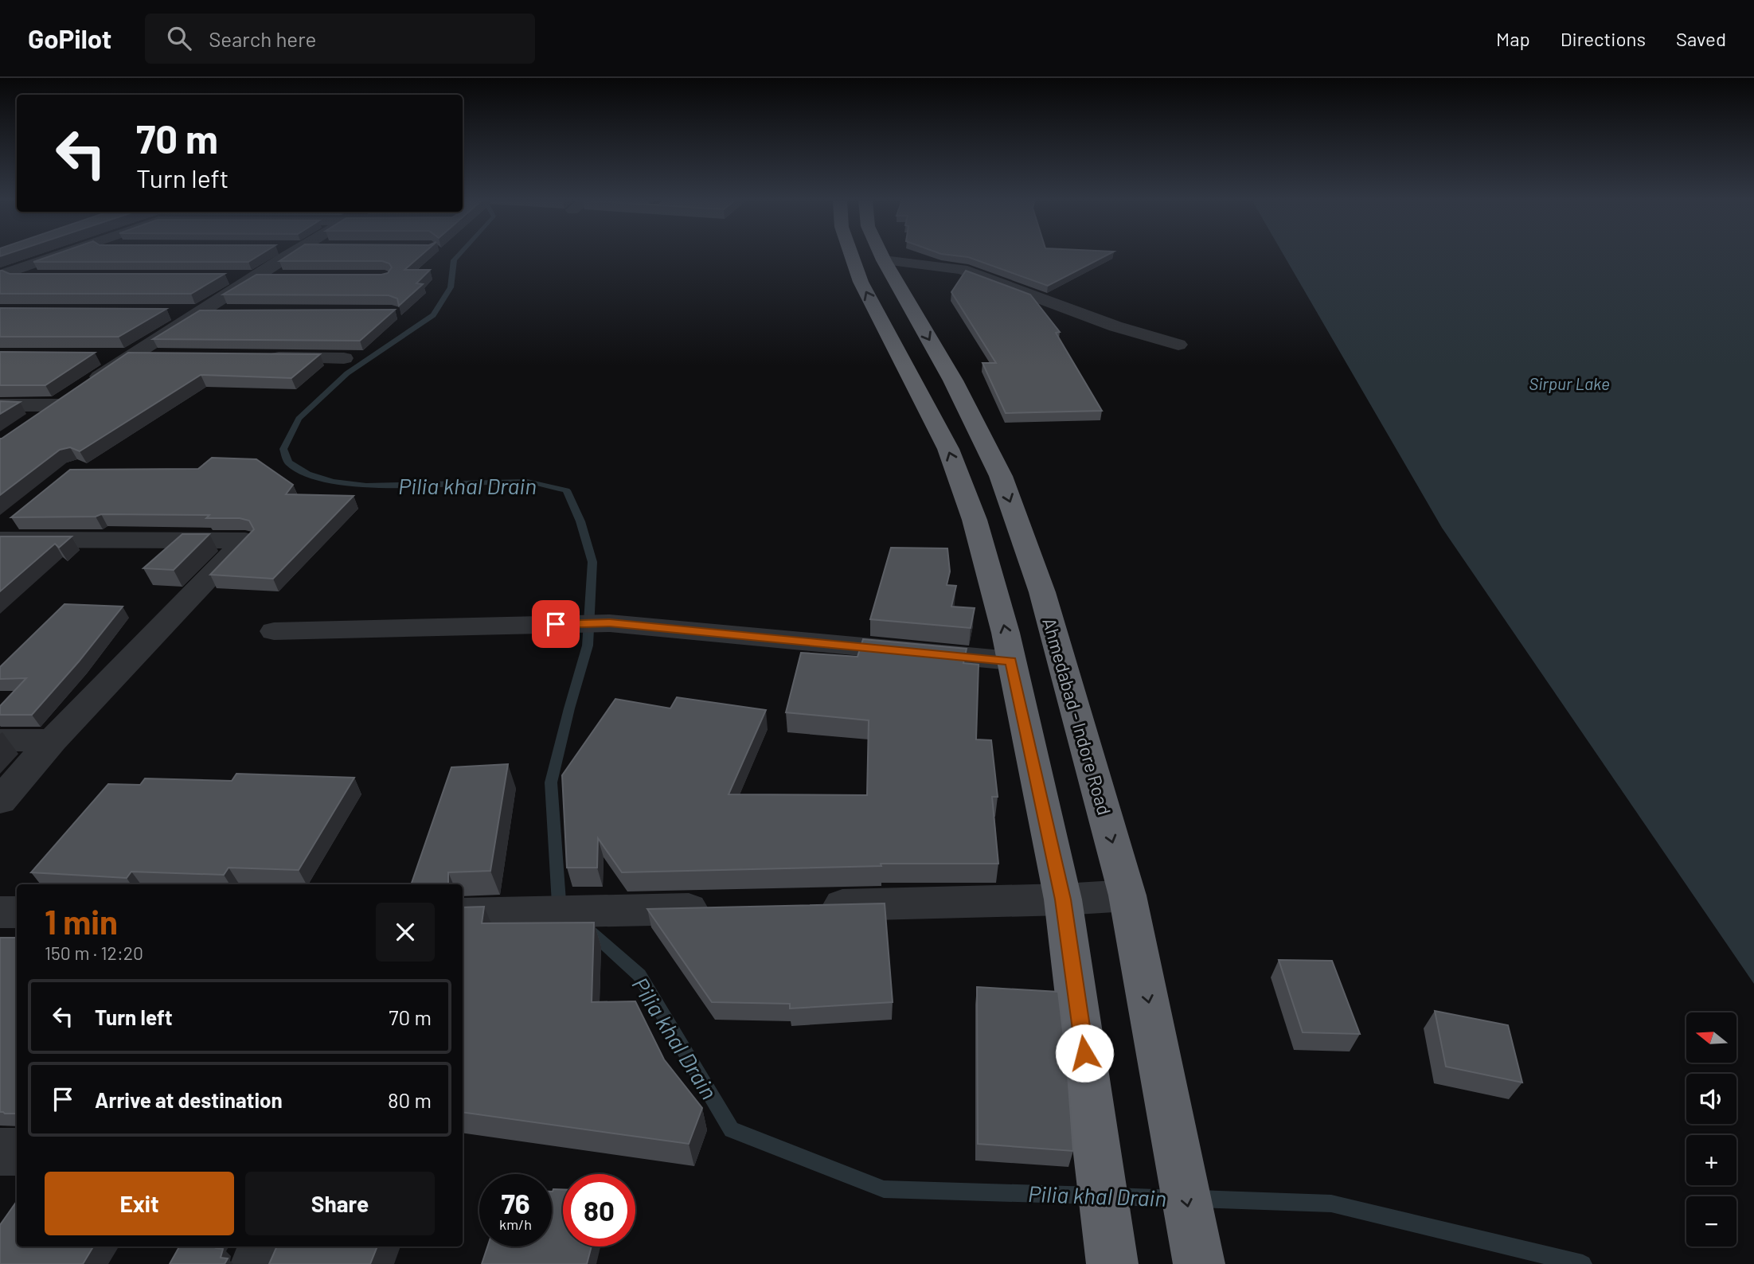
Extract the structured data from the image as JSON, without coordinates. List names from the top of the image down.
{
  "streets": {
    "highway": ["Ahmedabad - Indore Road"]
  },
  "water": ["Sirpur Lake", "Pilia khal Drain"],
  "north": "left",
  "page": {
    "header": "GoPilot",
    "search": "Search here",
    "nav": ["Map", "Directions", "Saved"],
    "turn": ["70 m", "Turn left"],
    "heading": ["1 min", "150 m · 12:20"],
    "list": [
      {
        "name": "Turn left",
        "value": "70 m"
      },
      {
        "name": "Arrive at destination",
        "value": "80 m"
      }
    ],
    "map_buttons": ["+", "−"],
    "buttons": ["Exit", "Share"],
    "speed": "76 km/h",
    "limit": "80"
  }
}
